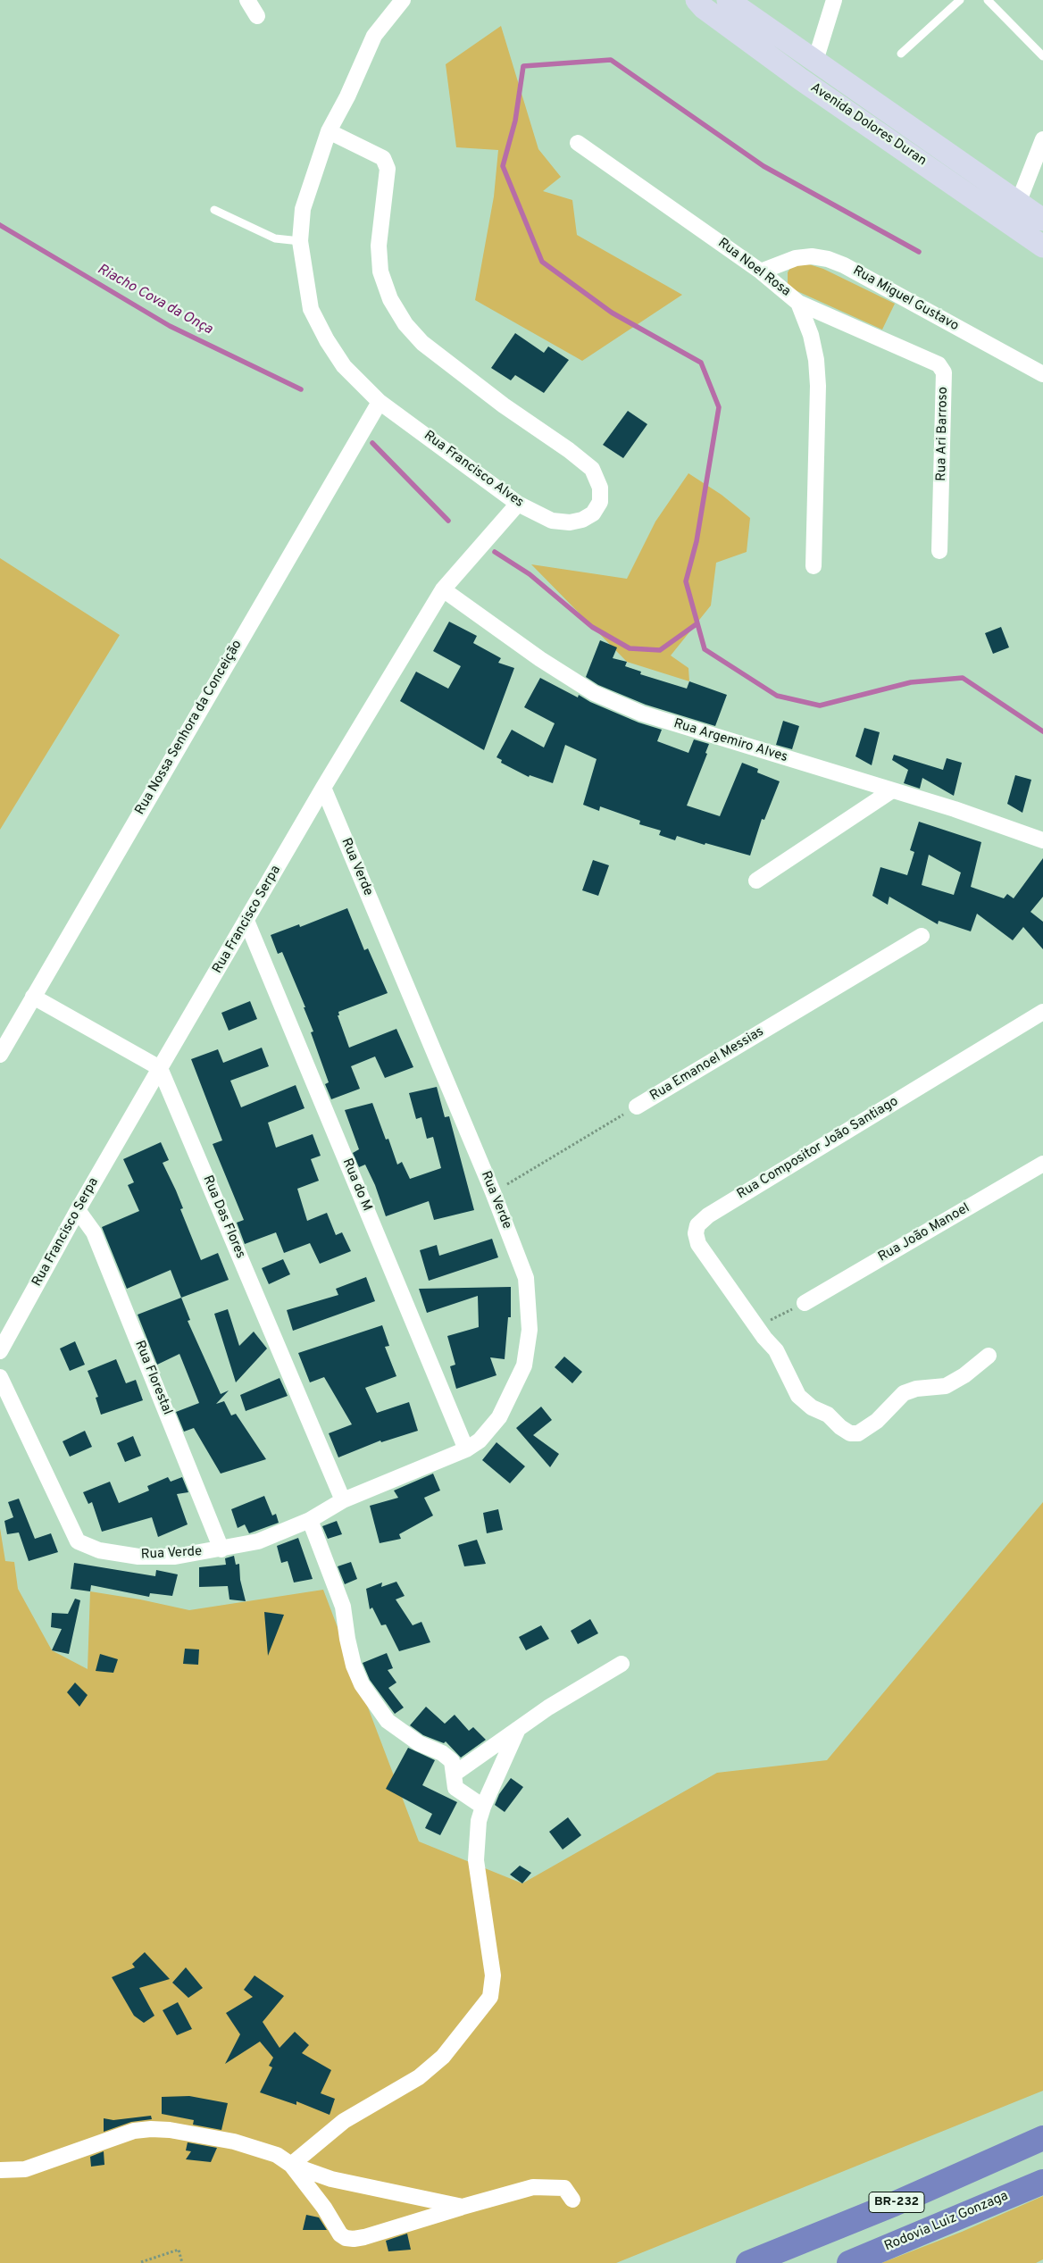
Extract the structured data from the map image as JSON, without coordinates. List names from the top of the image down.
{
  "streets": {
    "highway": ["BR-232", "Rodovia Luiz Gonzaga"],
    "street": [
      "Avenida Dolores Duran",
      "Rua Noel Rosa",
      "Rua Miguel Gustavo",
      "Rua Ari Barroso",
      "Rua Francisco Alves",
      "Rua Nossa Senhora da Conceição",
      "Rua Argemiro Alves",
      "Rua Verde",
      "Rua Francisco Serpa",
      "Rua Emanoel Messias",
      "Rua Compositor João Santiago",
      "Rua do M",
      "Rua Das Flores",
      "Rua João Manoel",
      "Rua Florestal"
    ]
  },
  "crossings": [
    ["Rua Noel Rosa", "Rua Miguel Gustavo"],
    ["Rua Noel Rosa", "Rua Ari Barroso"],
    ["Rua Francisco Alves", "Rua Nossa Senhora da Conceição"],
    ["Rua Francisco Alves", "Rua Francisco Serpa"],
    ["Rua Argemiro Alves", "Rua Francisco Serpa"],
    ["Rua Verde", "Rua Francisco Serpa"],
    ["Rua Verde", "Rua Emanoel Messias"],
    ["Rua Verde", "Rua do M"],
    ["Rua Verde", "Rua Das Flores"],
    ["Rua Verde", "Rua Florestal"],
    ["Rua Francisco Serpa", "Rua do M"],
    ["Rua Francisco Serpa", "Rua Das Flores"],
    ["Rua Francisco Serpa", "Rua Florestal"]
  ],
  "water": ["Riacho Cova da Onça"]
}
